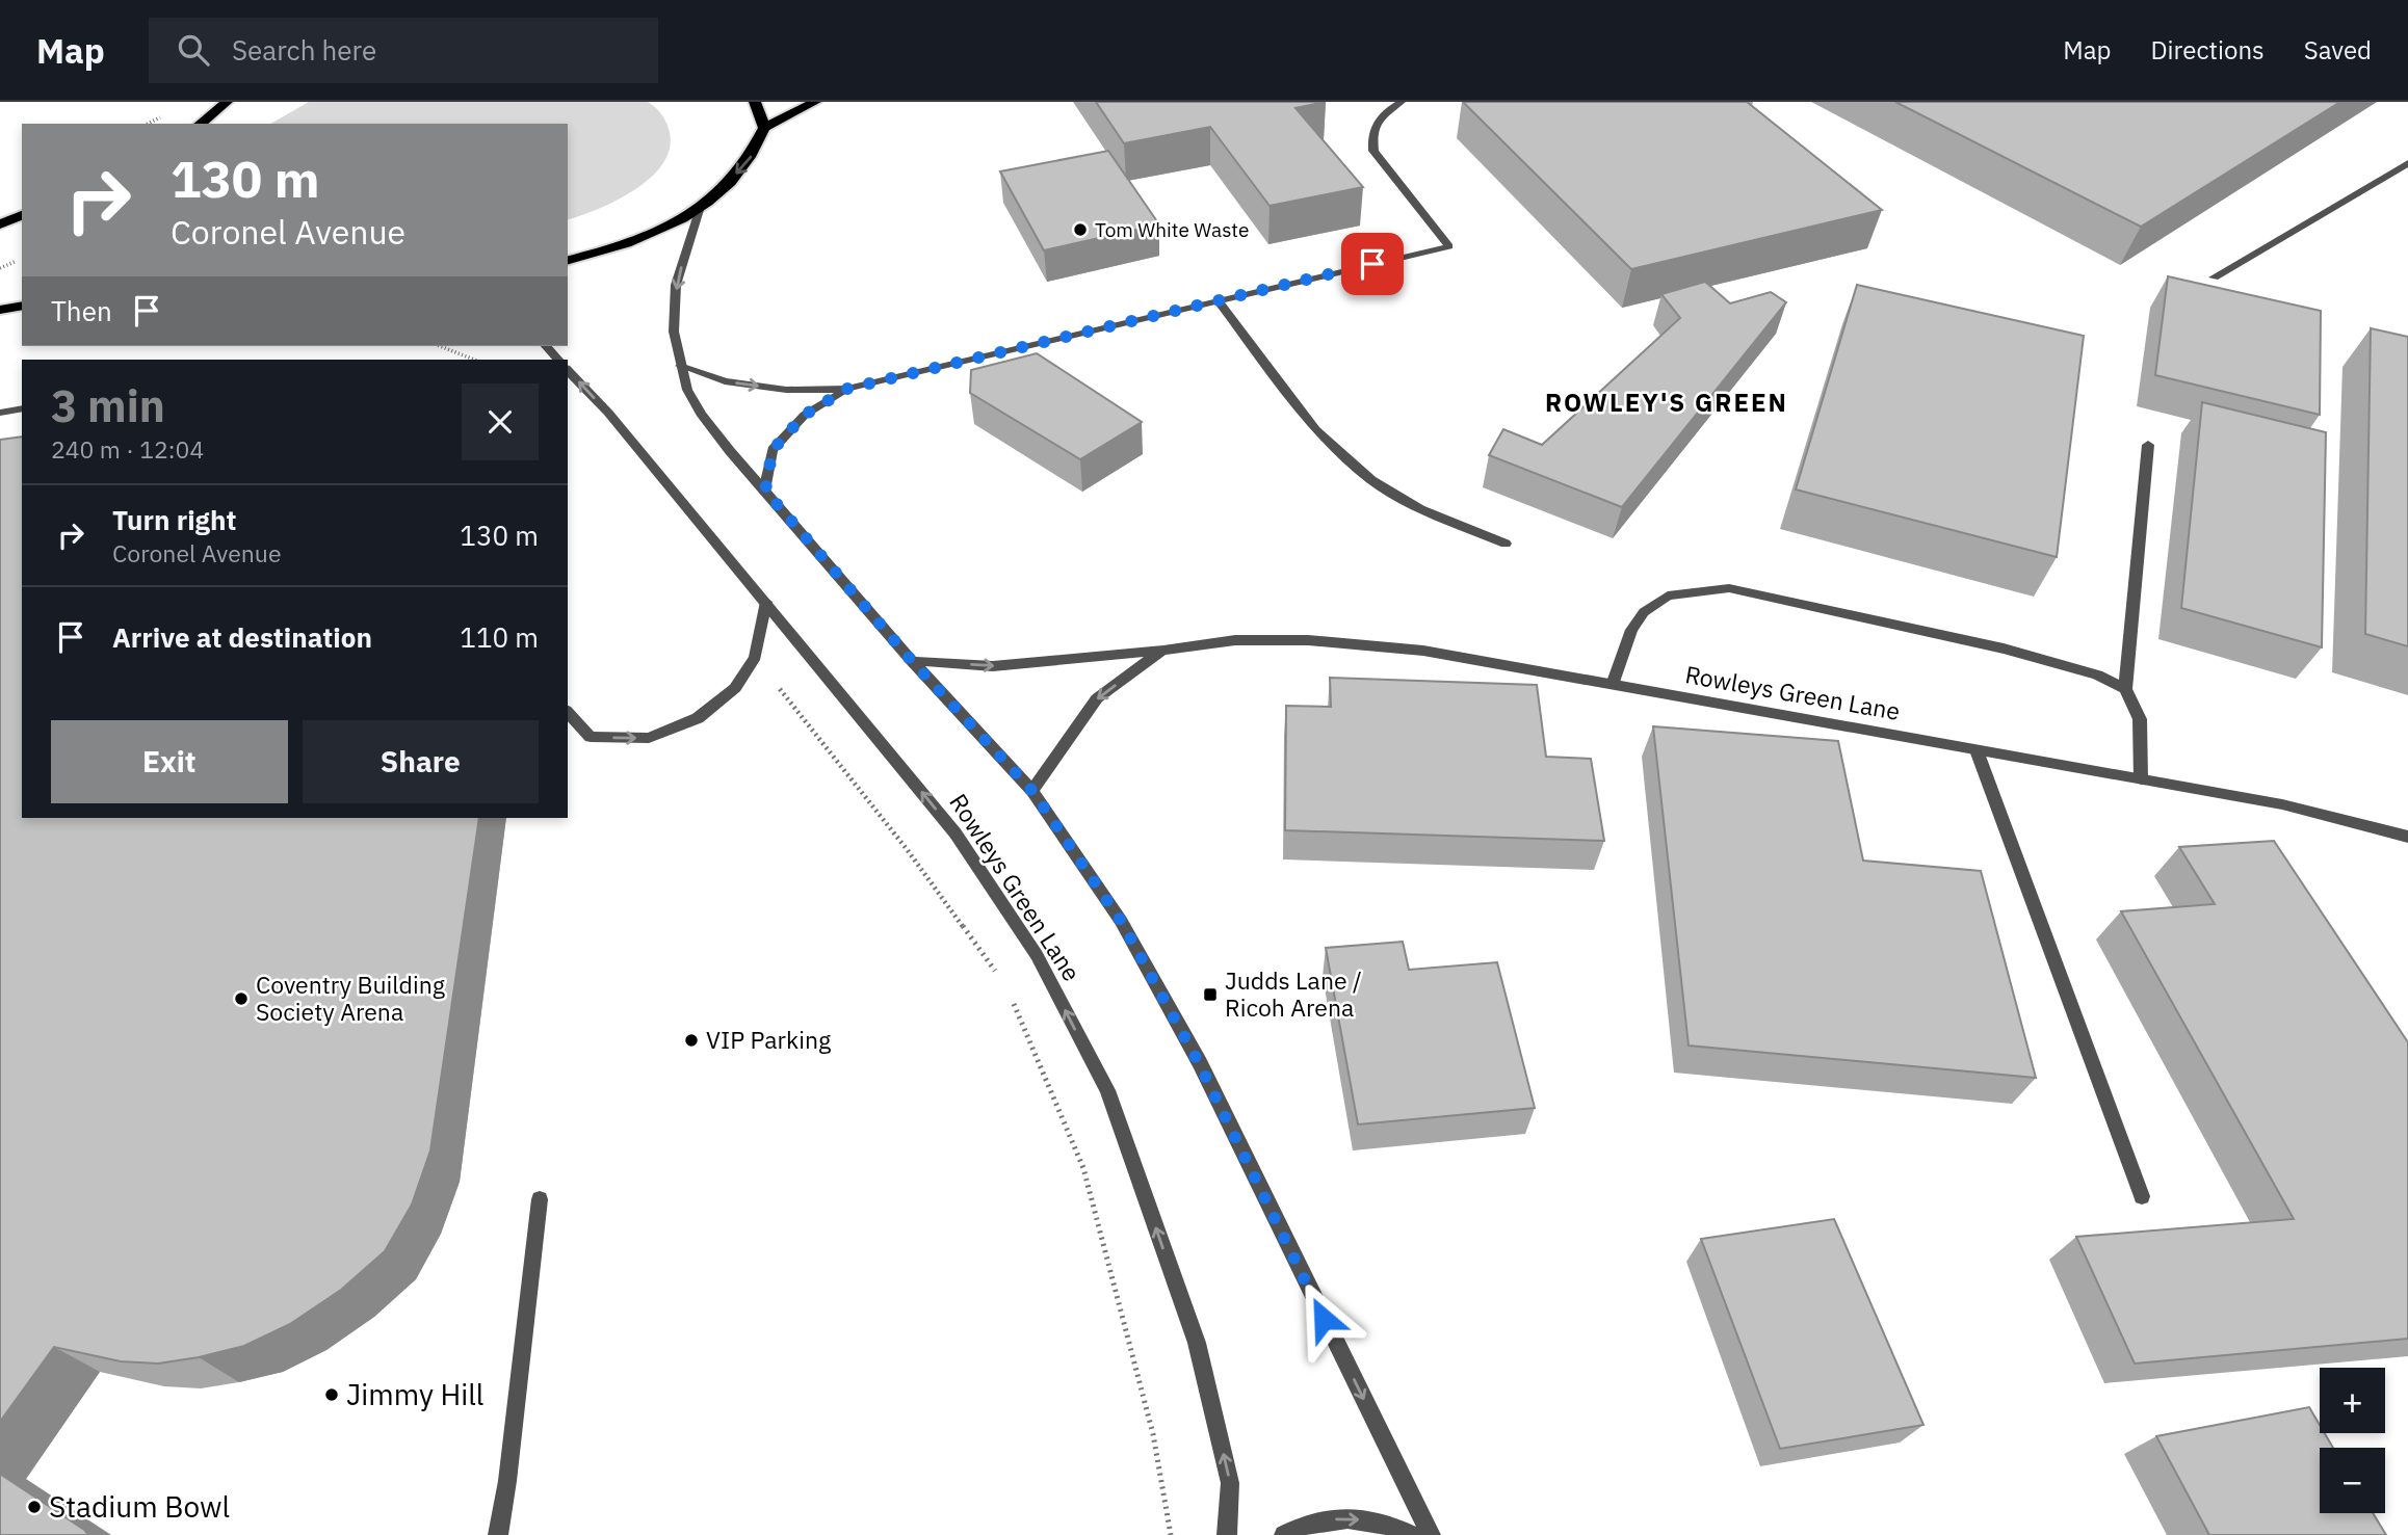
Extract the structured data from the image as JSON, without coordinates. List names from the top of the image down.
{
  "streets": {
    "street": ["Rowleys Green Lane"]
  },
  "districts": ["ROWLEY'S GREEN"],
  "places": {
    "other": [
      "Tom White Waste",
      "Coventry Building Society Arena",
      "VIP Parking",
      "Jimmy Hill",
      "Stadium Bowl"
    ],
    "transit": ["Judds Lane / Ricoh Arena"]
  },
  "page": {
    "header": "Map",
    "search": "Search here",
    "nav": ["Map", "Directions", "Saved"],
    "turn": ["130 m", "Coronel Avenue"],
    "then": "Then",
    "heading": ["3 min", "240 m · 12:04"],
    "list": [
      {
        "name": "Turn right",
        "note": "Coronel Avenue",
        "value": "130 m"
      },
      {
        "name": "Arrive at destination",
        "value": "110 m"
      }
    ],
    "buttons": ["Exit", "Share"],
    "map_buttons": ["+", "−"]
  }
}
